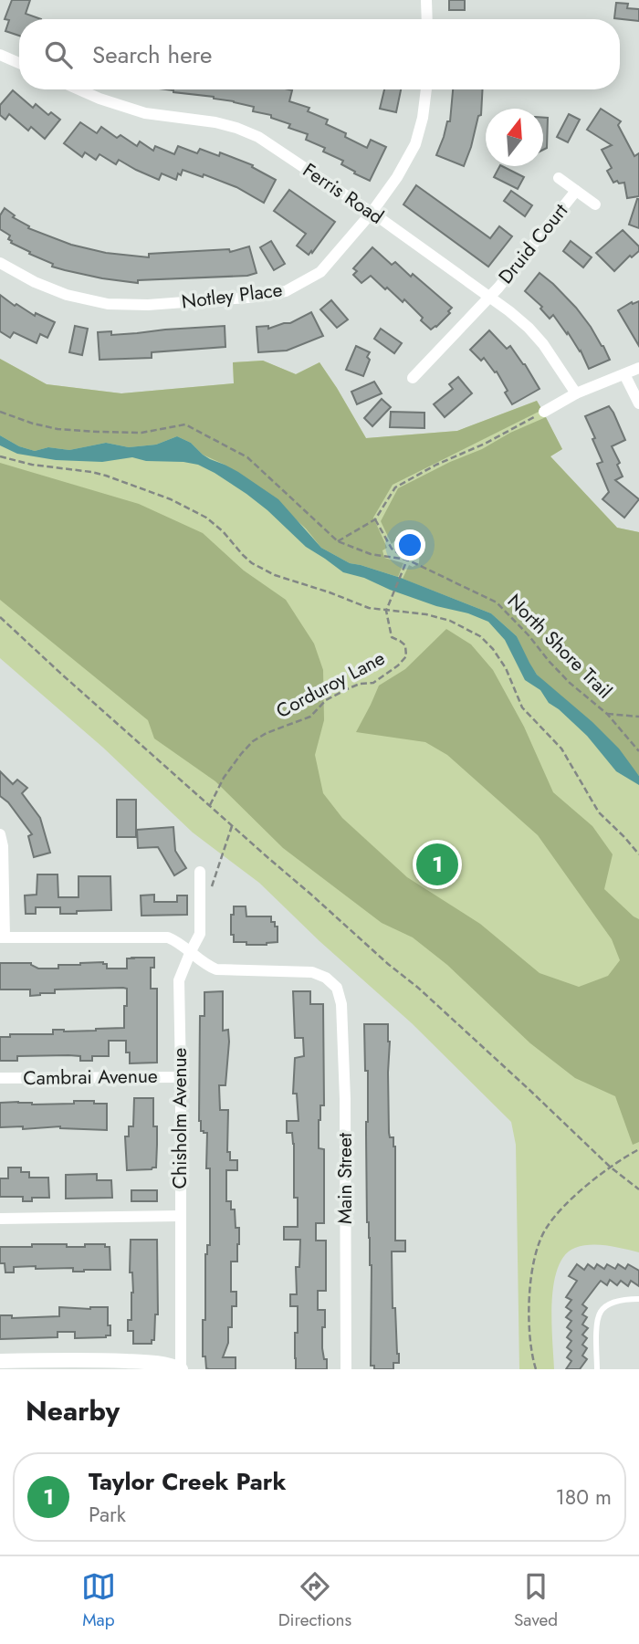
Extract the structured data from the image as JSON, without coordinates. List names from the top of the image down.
{
  "streets": {
    "street": [
      "Ferris Road",
      "Druid Court",
      "Notley Place",
      "Cambrai Avenue",
      "Chisholm Avenue",
      "Main Street"
    ],
    "path": ["North Shore Trail", "Corduroy Lane"]
  },
  "crossings": [
    ["Ferris Road", "Druid Court"],
    ["Ferris Road", "Notley Place"],
    ["Cambrai Avenue", "Chisholm Avenue"],
    ["Chisholm Avenue", "Main Street"]
  ],
  "north": "top",
  "page": {
    "search": "Search here",
    "pins": "1",
    "heading": "Nearby",
    "list": [
      {
        "mark": "1",
        "name": "Taylor Creek Park",
        "note": "Park",
        "value": "180 m"
      }
    ],
    "nav": ["Map", "Directions", "Saved"]
  }
}
